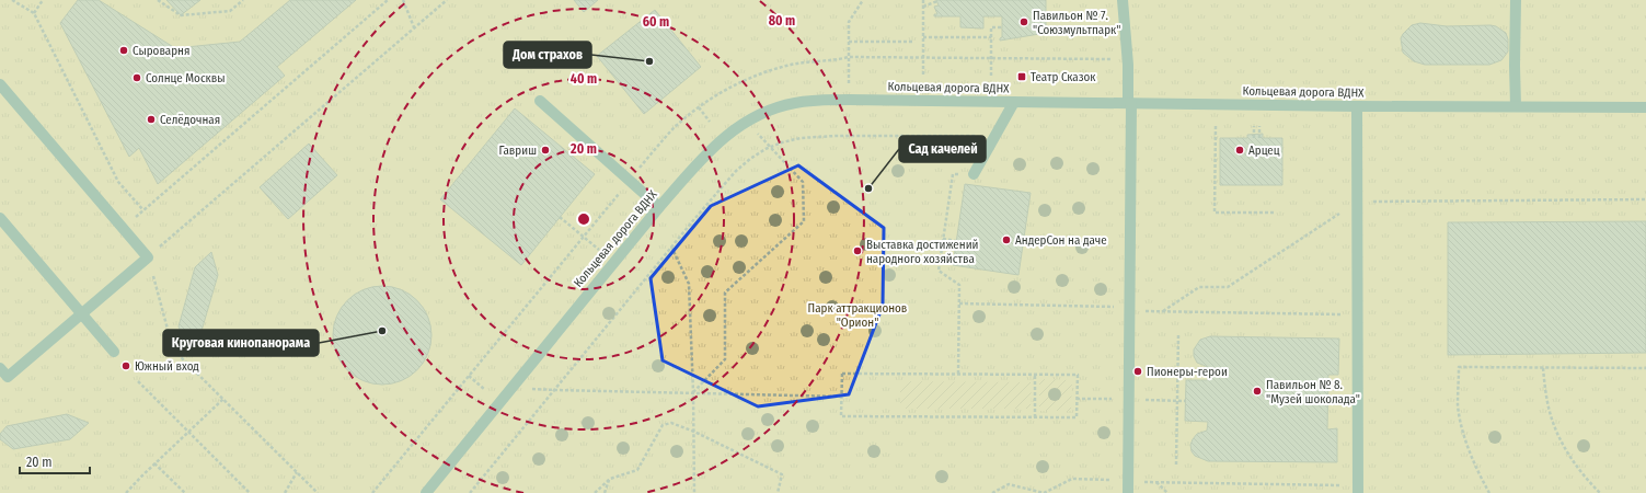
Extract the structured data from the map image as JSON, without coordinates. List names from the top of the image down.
{
  "streets": {
    "street": ["Кольцевая дорога ВДНХ"]
  },
  "parks": ["Парк аттракционов \"Орион\""],
  "places": {
    "other": [
      "Павильон № 7. \"Союзмультпарк\"",
      "Сыроварня",
      "Дом страхов",
      "Солнце Москвы",
      "Селёдочная",
      "Гавриш",
      "Арцец",
      "Сад качелей",
      "АндерСон на даче",
      "Выставка достижений народного хозяйства",
      "Круговая кинопанорама",
      "Южный вход",
      "Пионеры-герои",
      "Павильон № 8. \"Музей шоколада\""
    ],
    "transit": ["Театр Сказок"]
  },
  "scale_bar": "20 m",
  "rings": [
    "80 m",
    "60 m",
    "40 m",
    "20 m"
  ]
}
